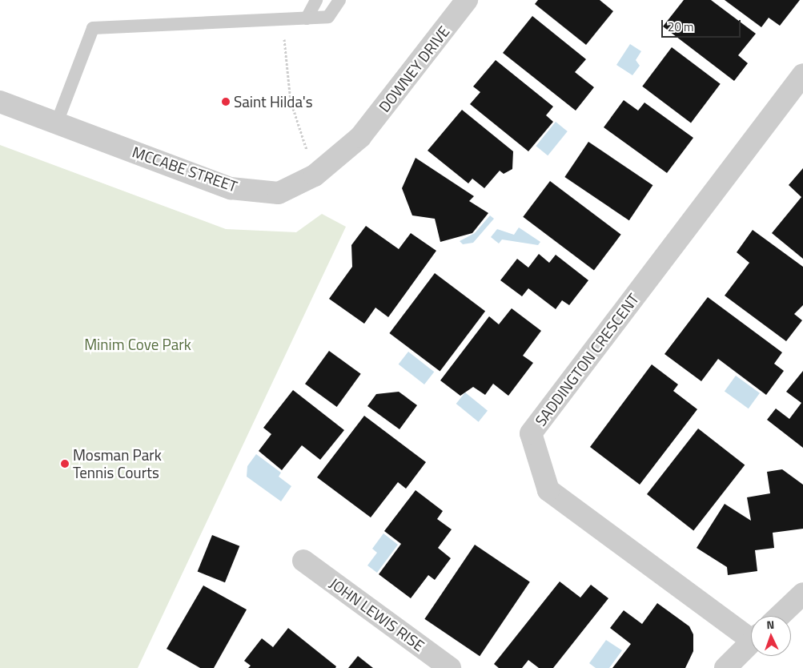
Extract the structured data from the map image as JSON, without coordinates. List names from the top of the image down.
{
  "streets": {
    "street": [
      "DOWNEY DRIVE",
      "MCCABE STREET",
      "SADDINGTON CRESCENT",
      "JOHN LEWIS RISE"
    ]
  },
  "crossings": [
    ["DOWNEY DRIVE", "MCCABE STREET"]
  ],
  "parks": ["Minim Cove Park"],
  "places": ["Saint Hilda's", "Mosman Park Tennis Courts"],
  "scale_bar": "20 m",
  "north": "top"
}
